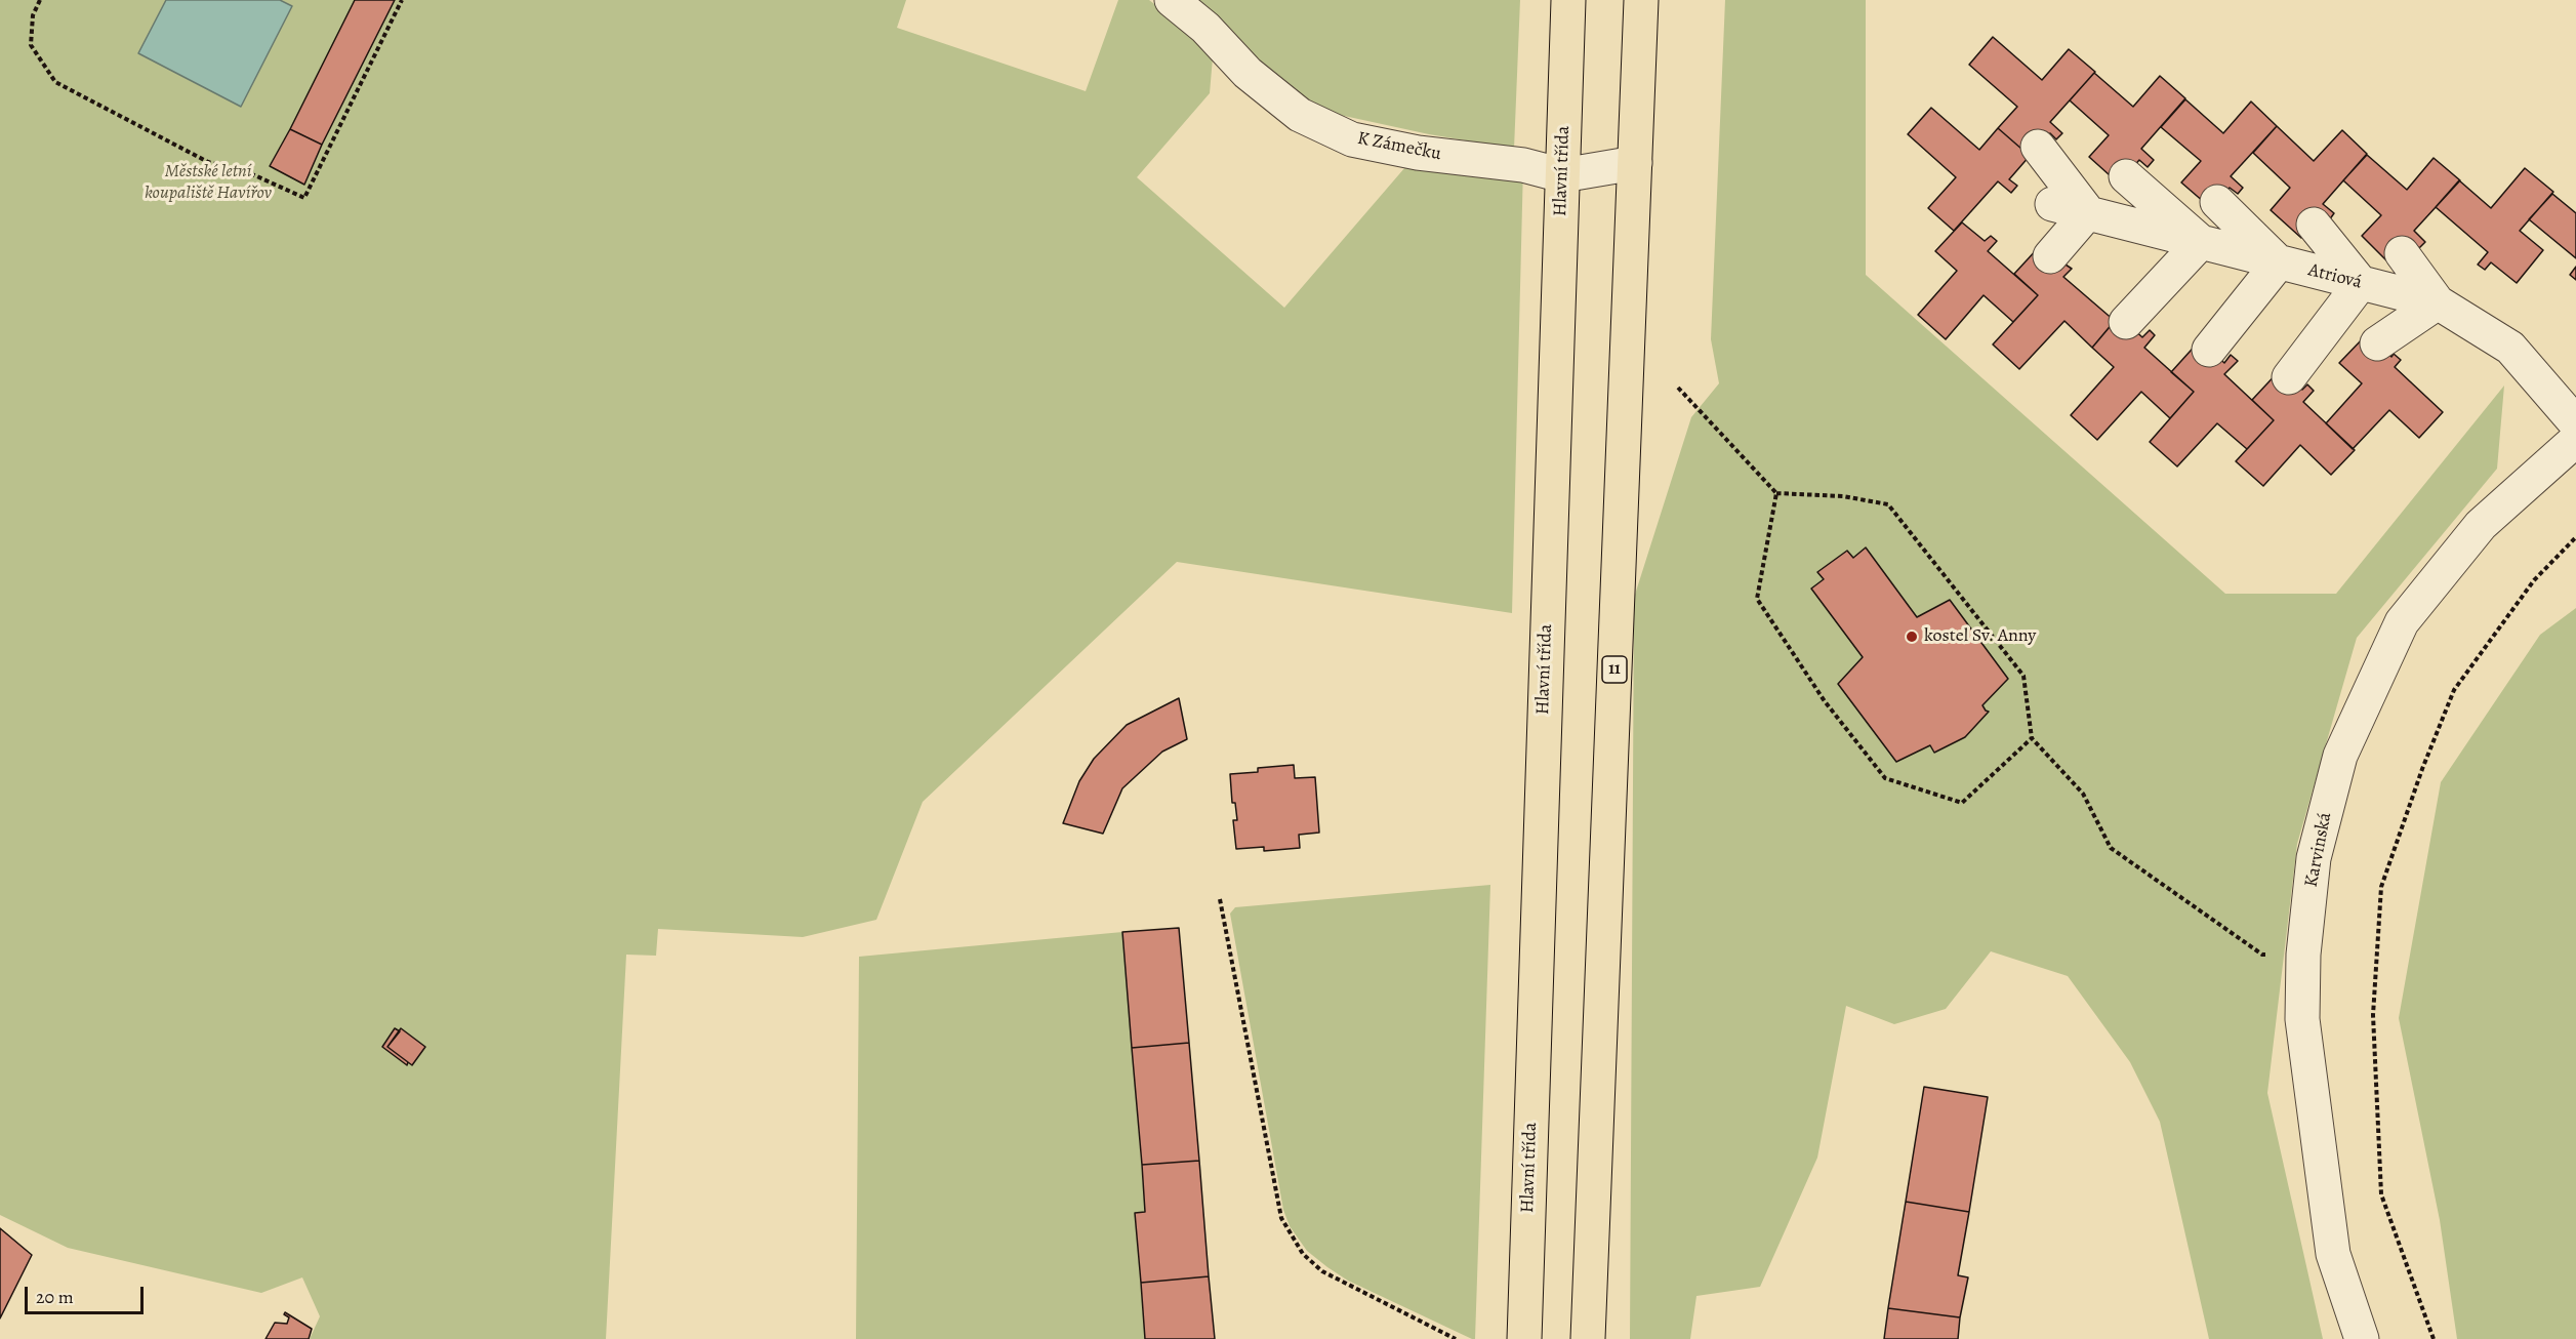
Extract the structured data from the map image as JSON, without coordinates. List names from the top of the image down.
{
  "streets": {
    "main road": ["Hlavní třída", "11"],
    "street": ["K Zámečku", "Atriová", "Karvinská"]
  },
  "crossings": [
    ["K Zámečku", "Hlavní třída"],
    ["K Zámečku", "11"]
  ],
  "parks": ["Městské letní koupaliště Havířov"],
  "places": ["kostel Sv. Anny"],
  "scale_bar": "20 m"
}
